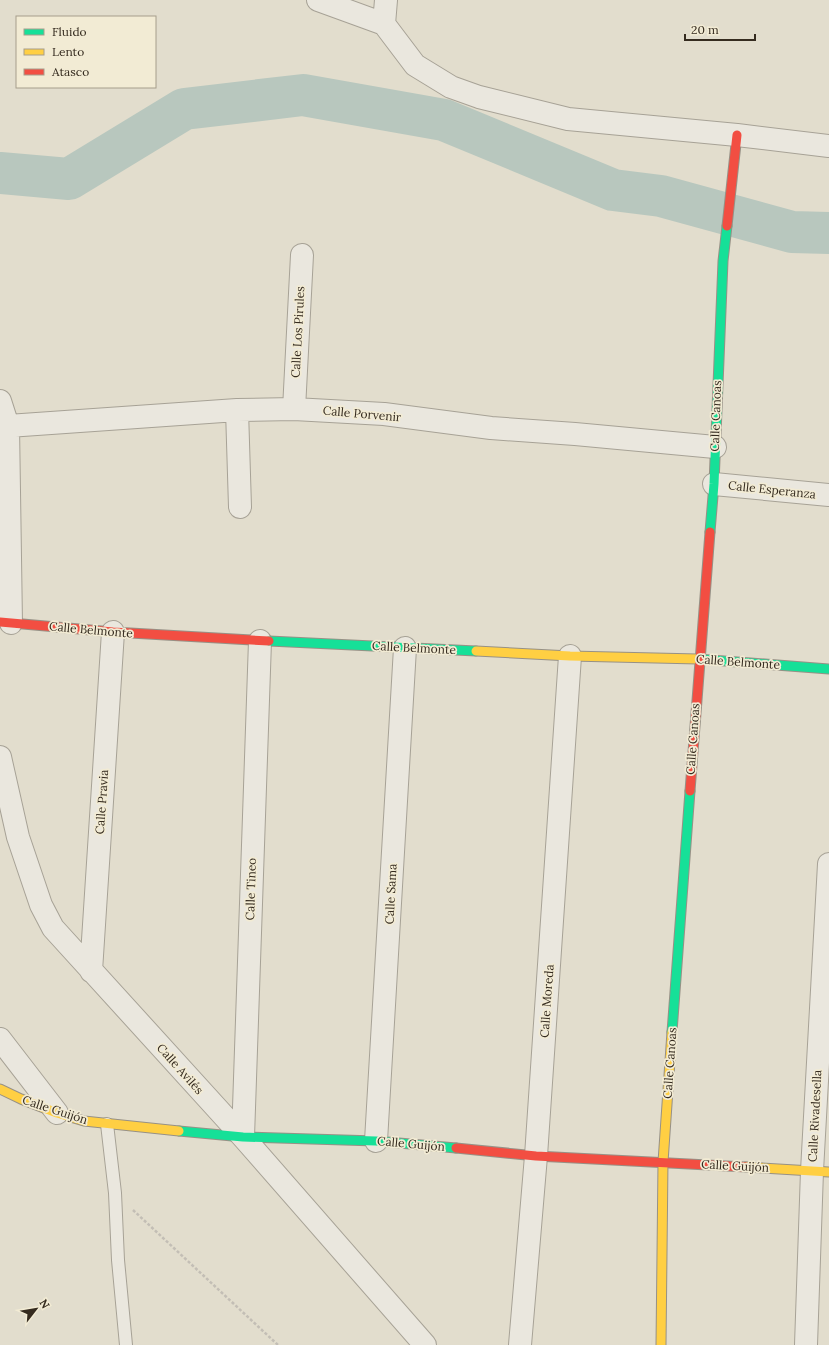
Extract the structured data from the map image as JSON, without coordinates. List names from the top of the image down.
{
  "streets": {
    "street": [
      "Calle Los Pirules",
      "Calle Porvenir",
      "Calle Canoas",
      "Calle Esperanza",
      "Calle Belmonte",
      "Calle Pravia",
      "Calle Tineo",
      "Calle Sama",
      "Calle Moreda",
      "Calle Avilés",
      "Calle Guijón",
      "Calle Rivadesella"
    ]
  },
  "crossings": [
    ["Calle Los Pirules", "Calle Porvenir"],
    ["Calle Porvenir", "Calle Canoas"],
    ["Calle Canoas", "Calle Esperanza"],
    ["Calle Canoas", "Calle Belmonte"],
    ["Calle Canoas", "Calle Guijón"],
    ["Calle Belmonte", "Calle Pravia"],
    ["Calle Belmonte", "Calle Tineo"],
    ["Calle Belmonte", "Calle Sama"],
    ["Calle Belmonte", "Calle Moreda"],
    ["Calle Pravia", "Calle Avilés"],
    ["Calle Tineo", "Calle Avilés"],
    ["Calle Tineo", "Calle Guijón"],
    ["Calle Sama", "Calle Guijón"],
    ["Calle Moreda", "Calle Guijón"],
    ["Calle Avilés", "Calle Guijón"],
    ["Calle Guijón", "Calle Rivadesella"]
  ],
  "legend": ["Fluido", "Lento", "Atasco"],
  "scale_bar": "20 m",
  "north": "top right"
}
